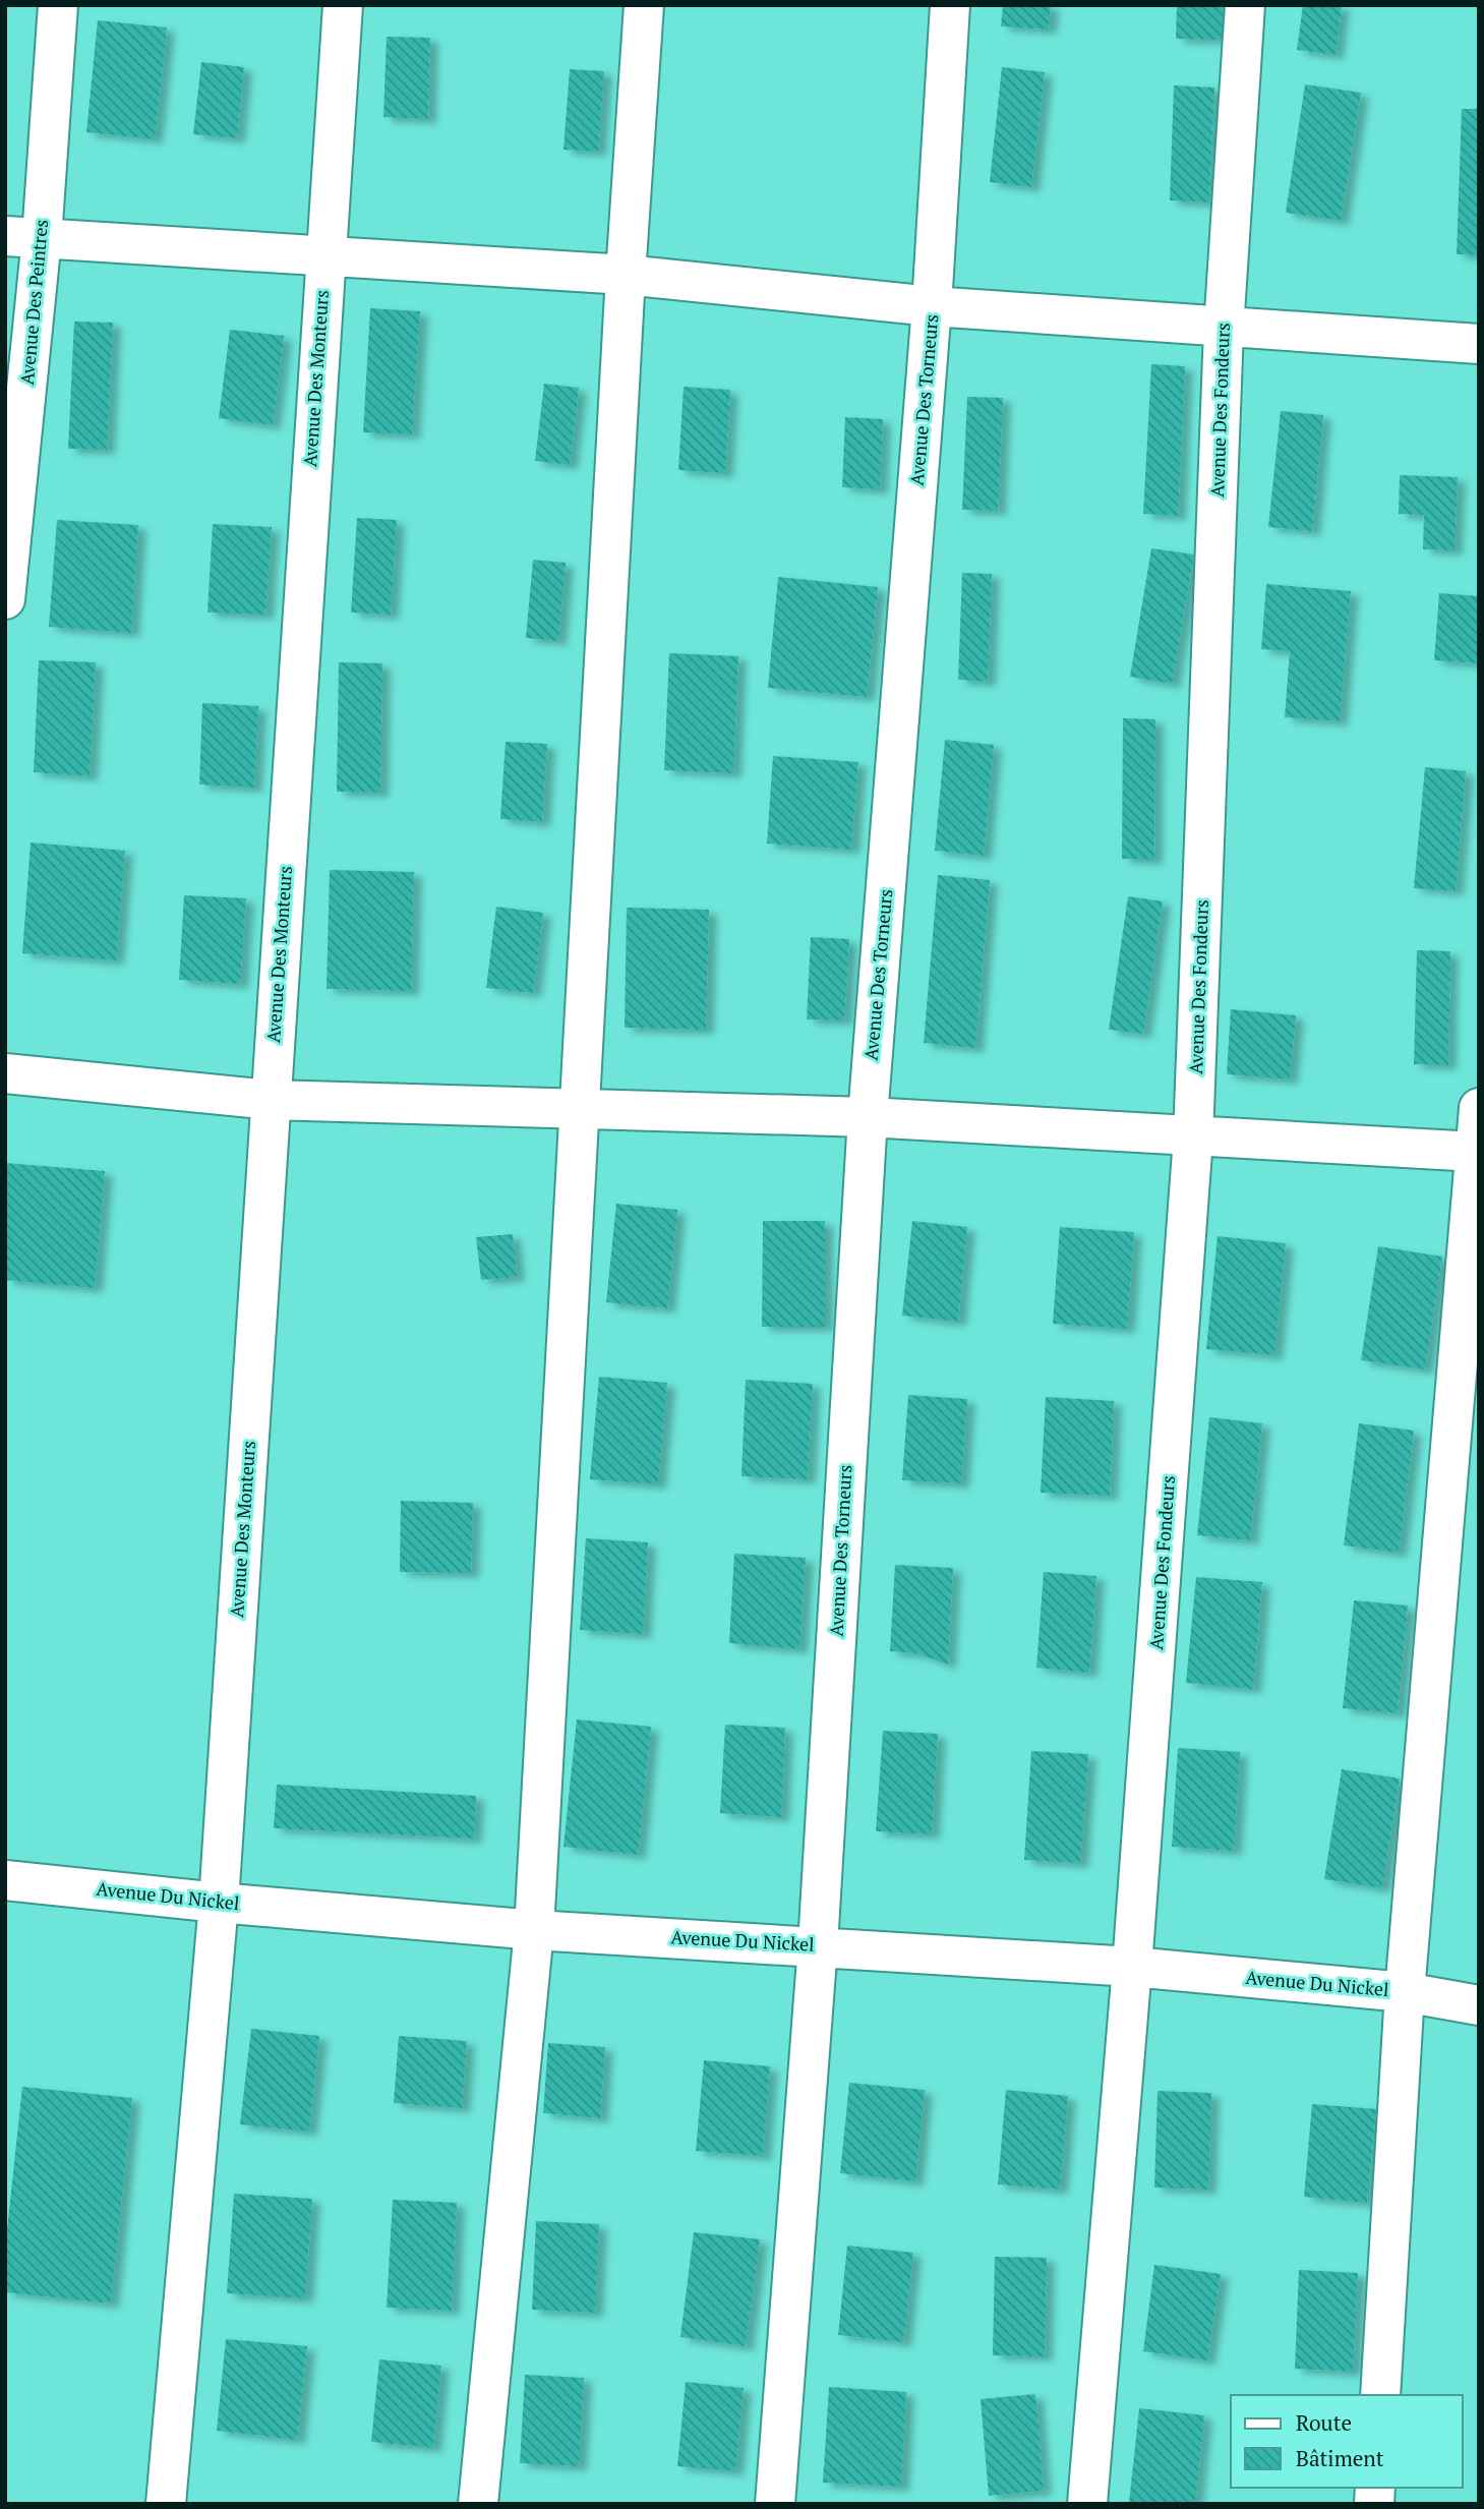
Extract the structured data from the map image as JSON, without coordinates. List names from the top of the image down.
{
  "streets": {
    "street": [
      "Avenue Des Peintres",
      "Avenue Des Monteurs",
      "Avenue Des Torneurs",
      "Avenue Des Fondeurs",
      "Avenue Du Nickel"
    ]
  },
  "crossings": [
    ["Avenue Des Monteurs", "Avenue Du Nickel"],
    ["Avenue Des Torneurs", "Avenue Du Nickel"],
    ["Avenue Des Fondeurs", "Avenue Du Nickel"]
  ],
  "legend": ["Route", "Bâtiment"]
}
